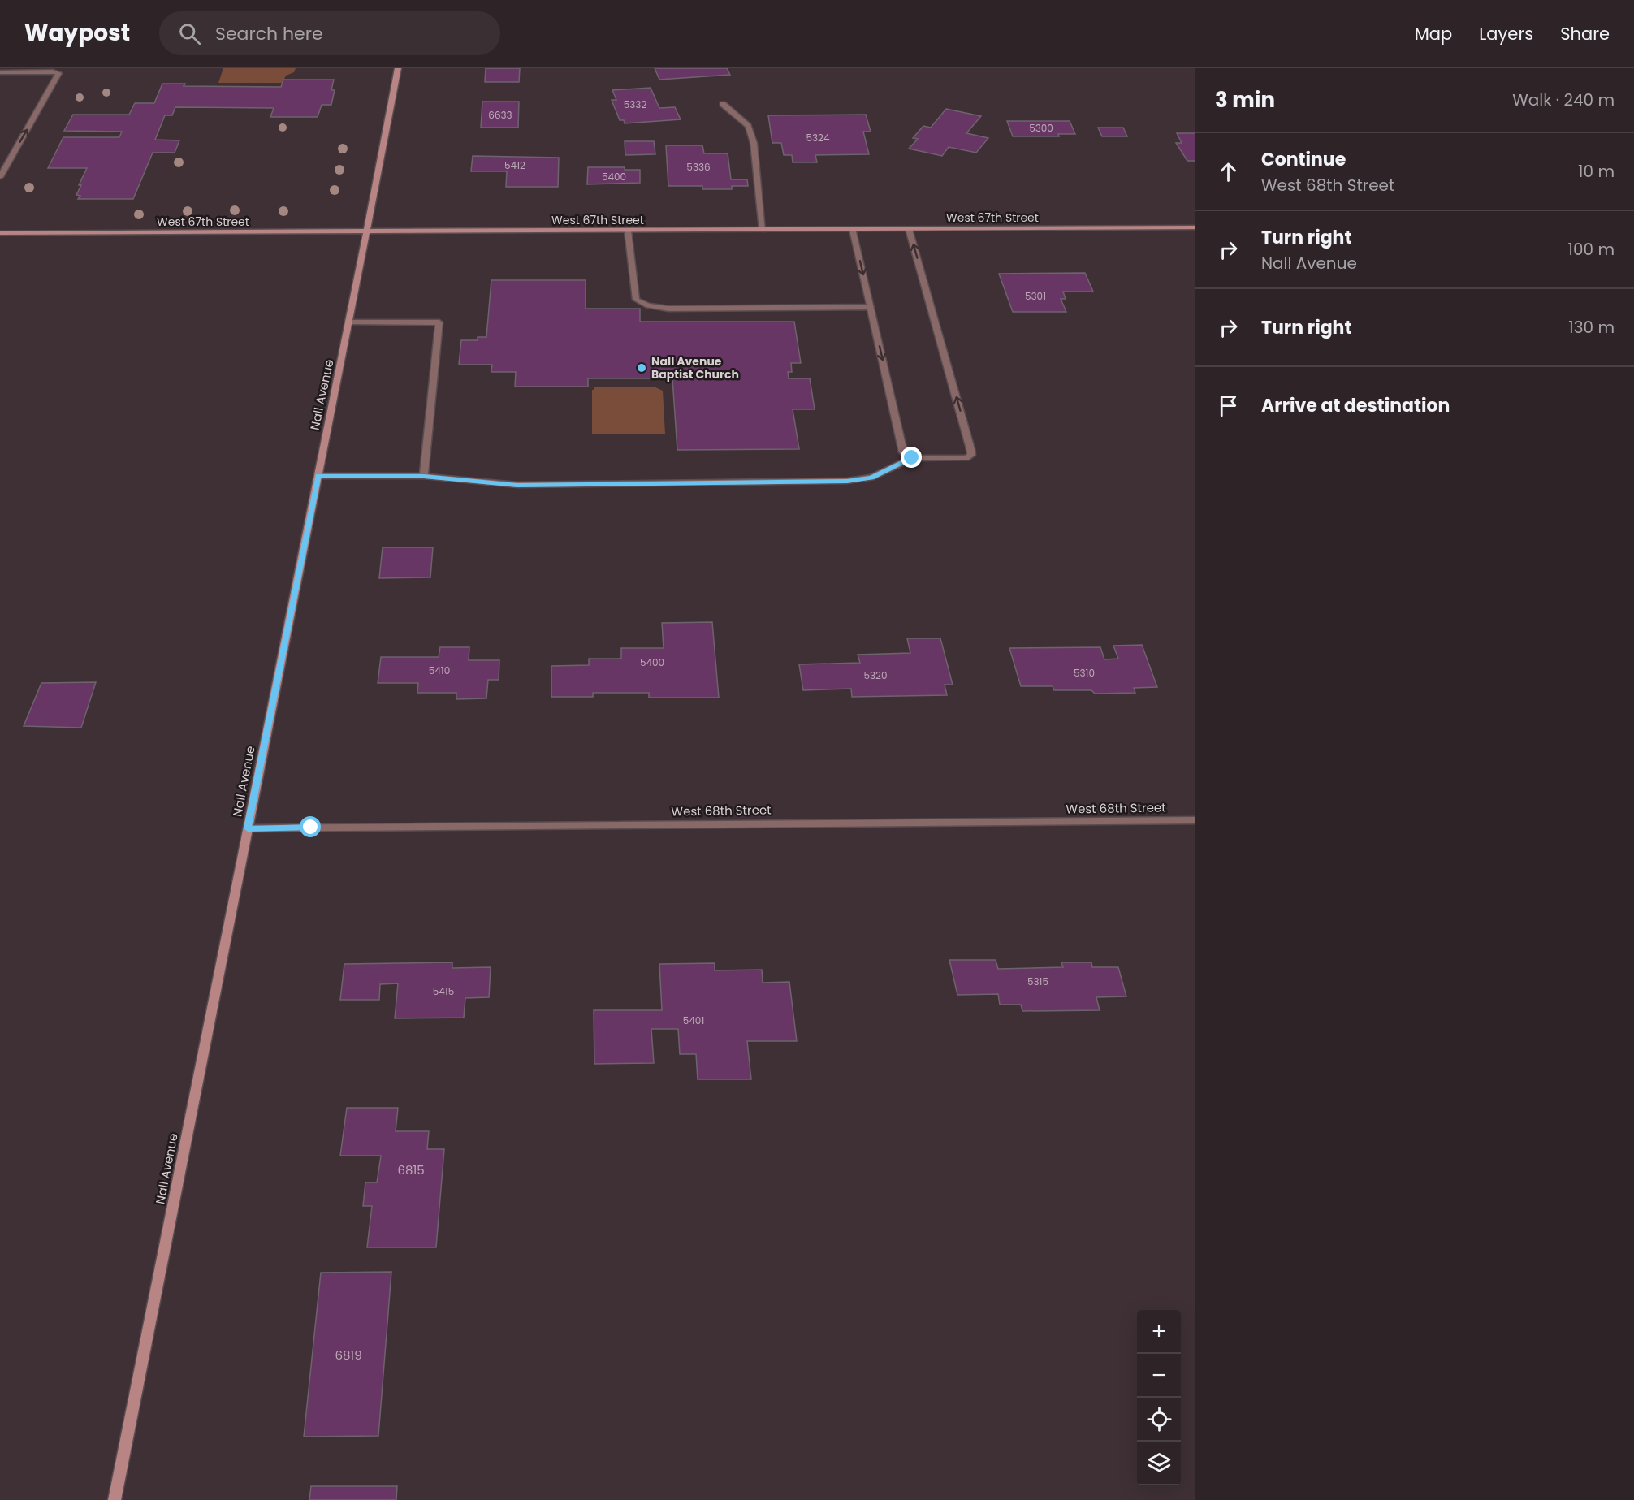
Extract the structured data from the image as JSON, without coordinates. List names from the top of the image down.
{
  "streets": {
    "main road": ["West 67th Street", "Nall Avenue"],
    "street": ["West 68th Street"]
  },
  "crossings": [
    ["West 67th Street", "Nall Avenue"],
    ["Nall Avenue", "West 68th Street"]
  ],
  "places": ["Nall Avenue Baptist Church"],
  "house_numbers": [
    "5332",
    "6633",
    "5300",
    "5324",
    "5412",
    "5336",
    "5400",
    "5301",
    "5400",
    "5410",
    "5310",
    "5320",
    "5315",
    "5415",
    "5401",
    "6815",
    "6819"
  ],
  "page": {
    "header": "Waypost",
    "search": "Search here",
    "nav": ["Map", "Layers", "Share"],
    "heading": ["3 min", "Walk · 240 m"],
    "list": [
      ["Continue", "West 68th Street", "10 m"],
      ["Turn right", "Nall Avenue", "100 m"],
      ["Turn right", "130 m"],
      "Arrive at destination"
    ],
    "map_buttons": ["+", "−"]
  }
}
